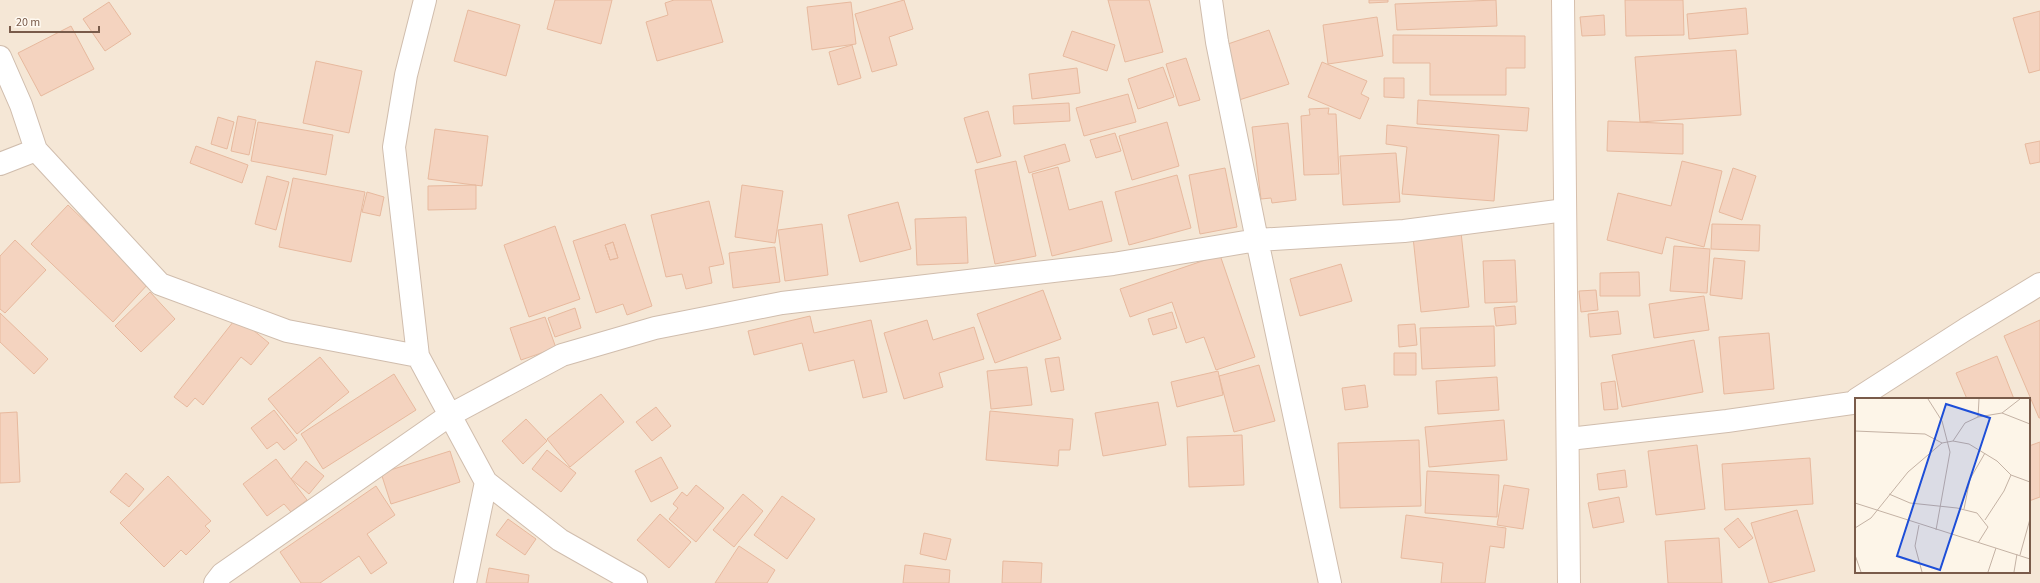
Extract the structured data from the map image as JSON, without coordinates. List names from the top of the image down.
{
  "scale_bar": "20 m"
}
